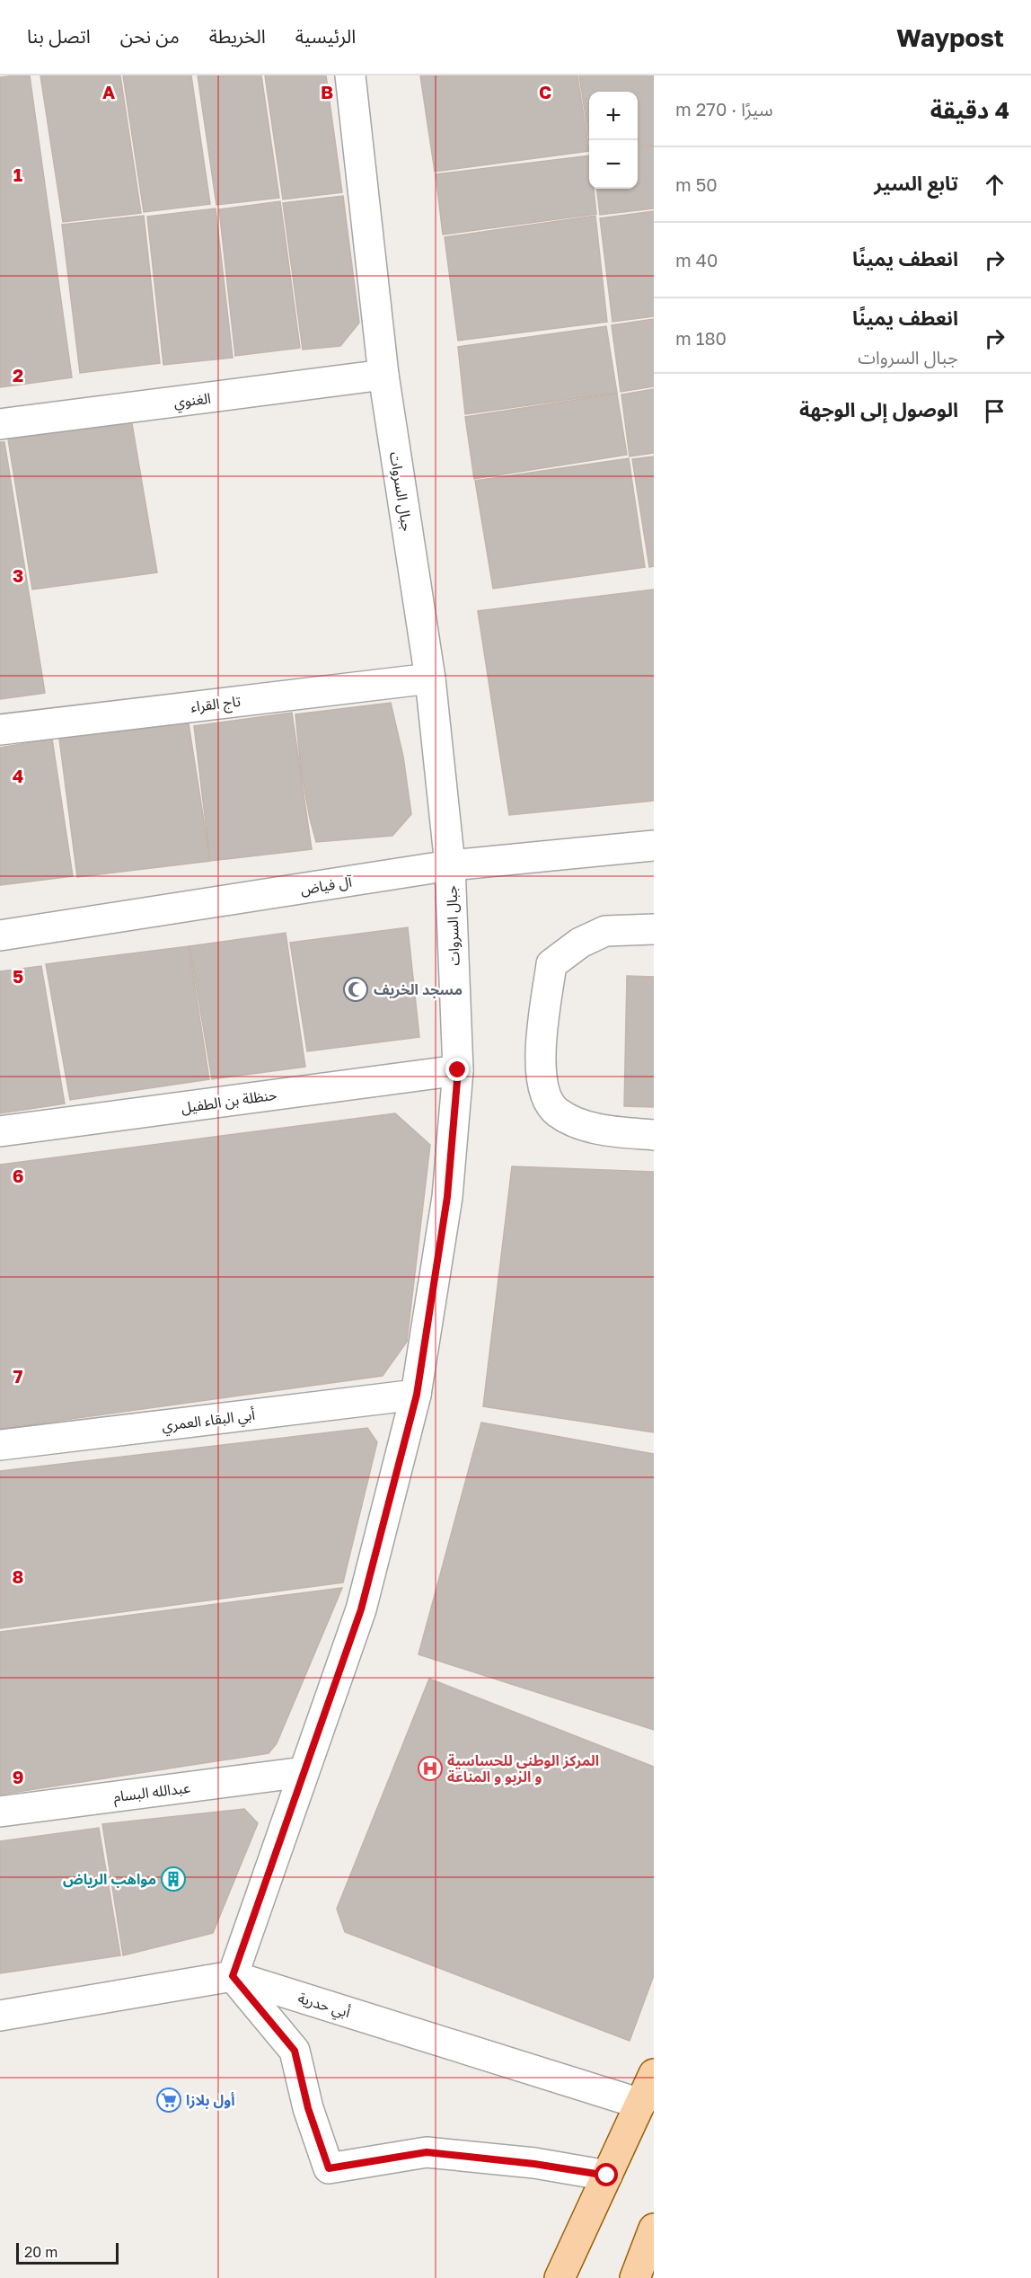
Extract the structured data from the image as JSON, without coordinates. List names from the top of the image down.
{
  "streets": {
    "street": [
      "الغنوي",
      "جبال السروات",
      "تاج القراء",
      "آل فياض",
      "حنظلة بن الطفيل",
      "أبي البقاء العمري",
      "عبدالله البسام",
      "أبي حدرية"
    ]
  },
  "crossings": [
    ["الغنوي", "جبال السروات"],
    ["جبال السروات", "تاج القراء"],
    ["جبال السروات", "آل فياض"],
    ["جبال السروات", "حنظلة بن الطفيل"],
    ["جبال السروات", "أبي البقاء العمري"],
    ["جبال السروات", "عبدالله البسام"],
    ["جبال السروات", "أبي حدرية"]
  ],
  "places": {
    "mosque": ["مسجد الخريف"],
    "hospital": ["المركز الوطني للحساسية و الربو و المناعة"],
    "building": ["مواهب الرياض"],
    "supermarket": ["أول بلازا"]
  },
  "scale_bar": "20 m",
  "page": {
    "header": "Waypost",
    "nav": [
      "الرئيسية",
      "الخريطة",
      "من نحن",
      "اتصل بنا"
    ],
    "heading": ["4 دقيقة", "سيرًا · 270 m"],
    "map_buttons": ["+", "−"],
    "list": [
      ["تابع السير", "50 m"],
      ["انعطف يمينًا", "40 m"],
      ["انعطف يمينًا", "جبال السروات", "180 m"],
      "الوصول إلى الوجهة"
    ],
    "scale": "20 m"
  },
  "grid": {
    "columns": ["A", "B", "C"],
    "rows": [
      "1",
      "2",
      "3",
      "4",
      "5",
      "6",
      "7",
      "8",
      "9"
    ]
  }
}
